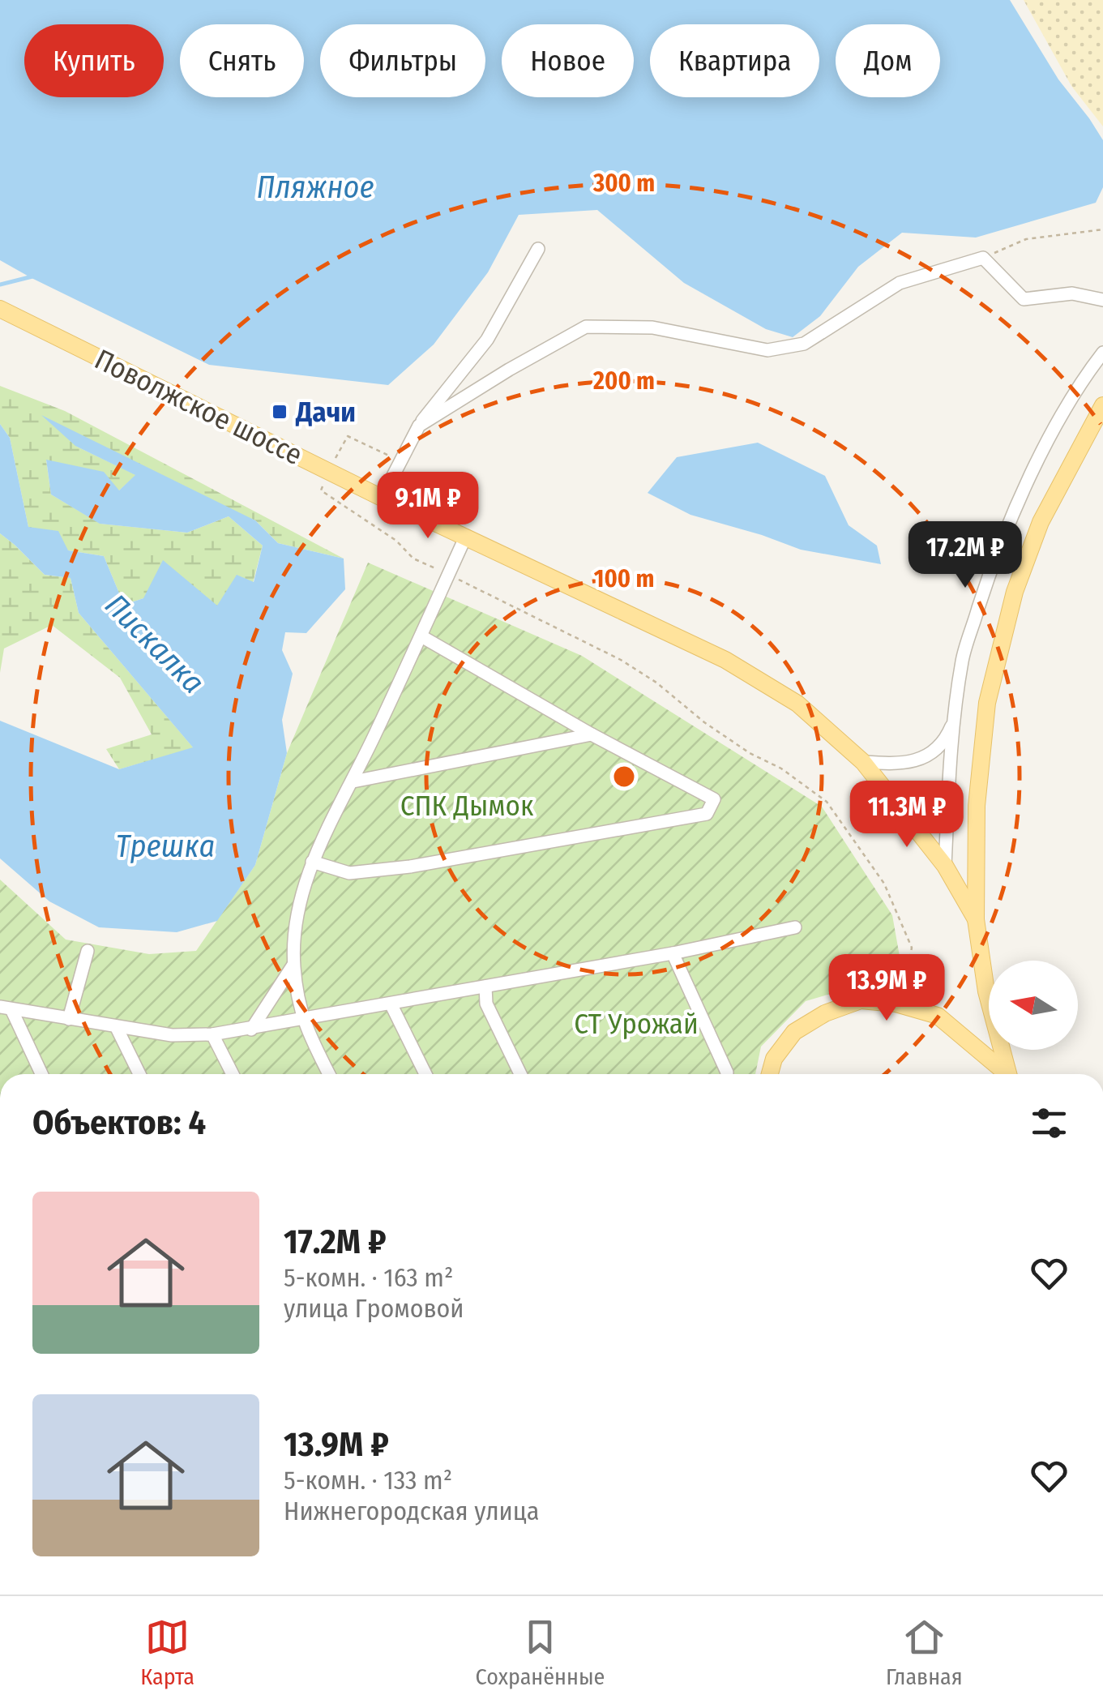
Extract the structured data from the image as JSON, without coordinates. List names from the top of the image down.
{
  "streets": {
    "main road": ["Поволжское шоссе"]
  },
  "water": ["Пляжное", "Пискалка", "Трешка"],
  "parks": ["СПК Дымок", "СТ Урожай"],
  "places": {
    "transit": ["Дачи"]
  },
  "north": "left",
  "page": {
    "chip": [
      "Купить",
      "Снять",
      "Фильтры",
      "Новое",
      "Квартира",
      "Дом"
    ],
    "price": [
      "9.1M ₽",
      "17.2M ₽",
      "11.3M ₽",
      "13.9M ₽"
    ],
    "heading": "Объектов: 4",
    "list": [
      {
        "name": "17.2M ₽",
        "note": "5-комн. · 163 m² · улица Громовой"
      },
      {
        "name": "13.9M ₽",
        "note": "5-комн. · 133 m² · Нижнегородская улица"
      }
    ],
    "tabs": ["Карта", "Сохранённые", "Главная"]
  },
  "rings": ["300 m", "200 m", "100 m"]
}
